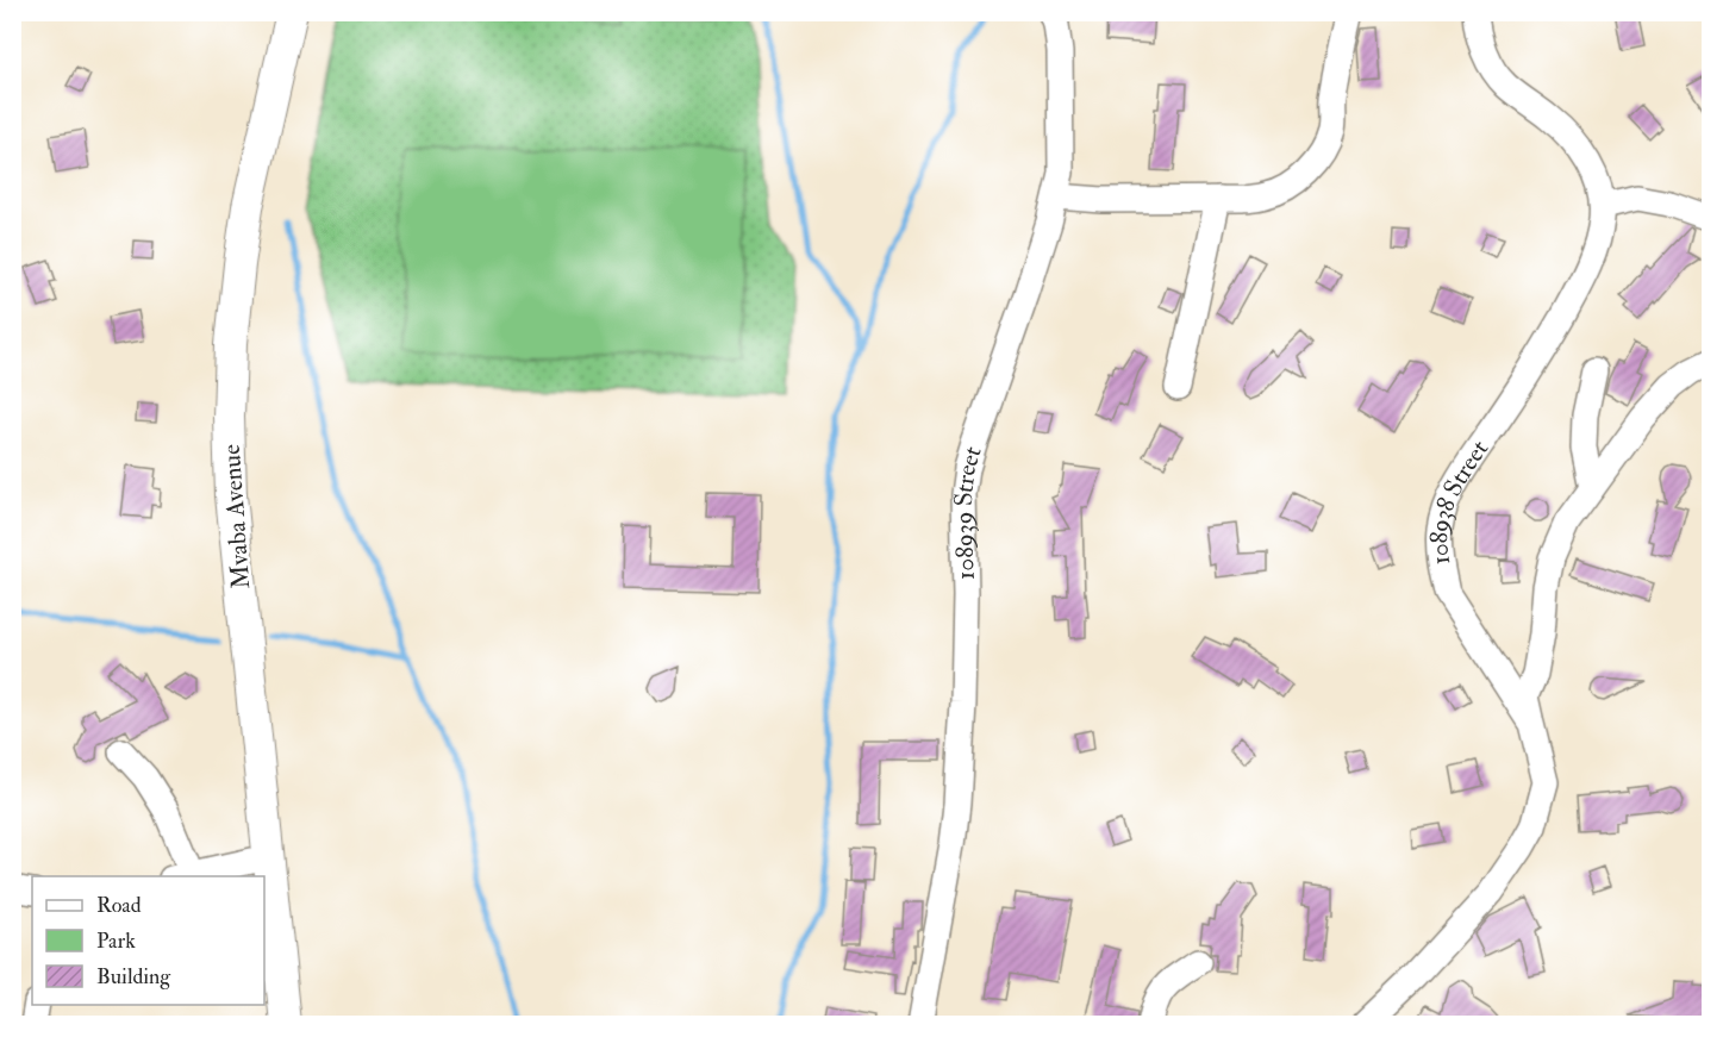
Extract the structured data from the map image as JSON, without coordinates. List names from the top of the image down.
{
  "streets": {
    "street": ["108938 Street", "108939 Street", "Mvaba Avenue"]
  },
  "legend": ["Road", "Park", "Building"]
}
